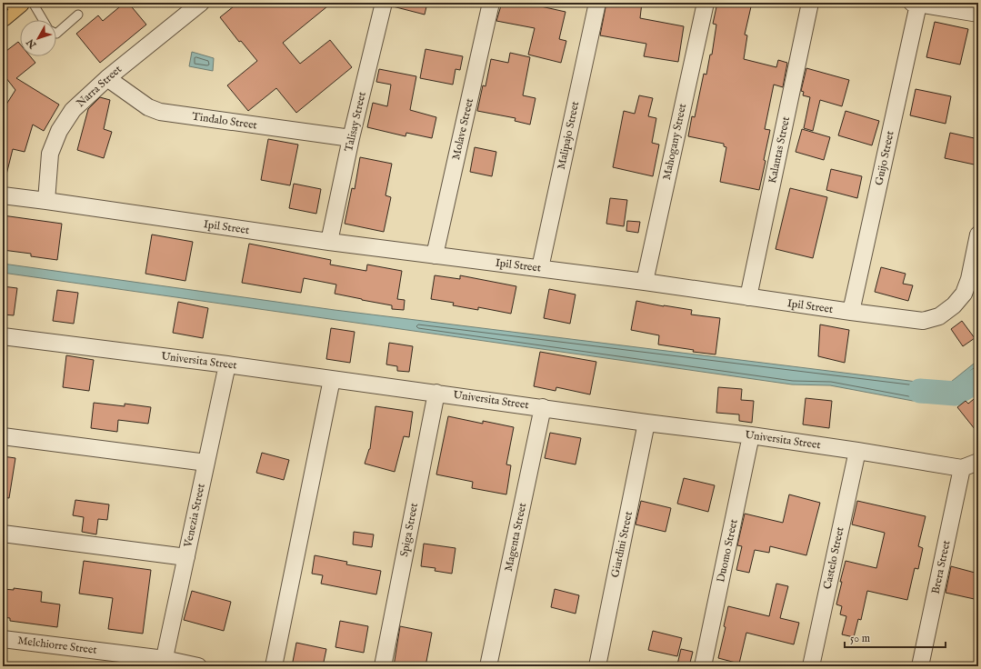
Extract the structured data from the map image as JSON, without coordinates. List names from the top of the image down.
{
  "streets": {
    "street": [
      "Narra Street",
      "Tindalo Street",
      "Talisay Street",
      "Molave Street",
      "Malipajo Street",
      "Mahogany Street",
      "Kalantas Street",
      "Guijo Street",
      "Ipil Street",
      "Universita Street",
      "Venezia Street",
      "Spiga Street",
      "Magenta Street",
      "Giardini Street",
      "Duomo Street",
      "Castelo Street",
      "Brera Street",
      "Melchiorre Street"
    ]
  },
  "crossings": [
    ["Narra Street", "Tindalo Street"],
    ["Narra Street", "Ipil Street"],
    ["Tindalo Street", "Talisay Street"],
    ["Talisay Street", "Ipil Street"],
    ["Molave Street", "Ipil Street"],
    ["Malipajo Street", "Ipil Street"],
    ["Mahogany Street", "Ipil Street"],
    ["Kalantas Street", "Ipil Street"],
    ["Guijo Street", "Ipil Street"],
    ["Universita Street", "Venezia Street"],
    ["Universita Street", "Spiga Street"],
    ["Universita Street", "Magenta Street"],
    ["Universita Street", "Giardini Street"],
    ["Universita Street", "Duomo Street"],
    ["Universita Street", "Castelo Street"],
    ["Universita Street", "Brera Street"],
    ["Venezia Street", "Melchiorre Street"]
  ],
  "scale_bar": "50 m",
  "north": "bottom left"
}
